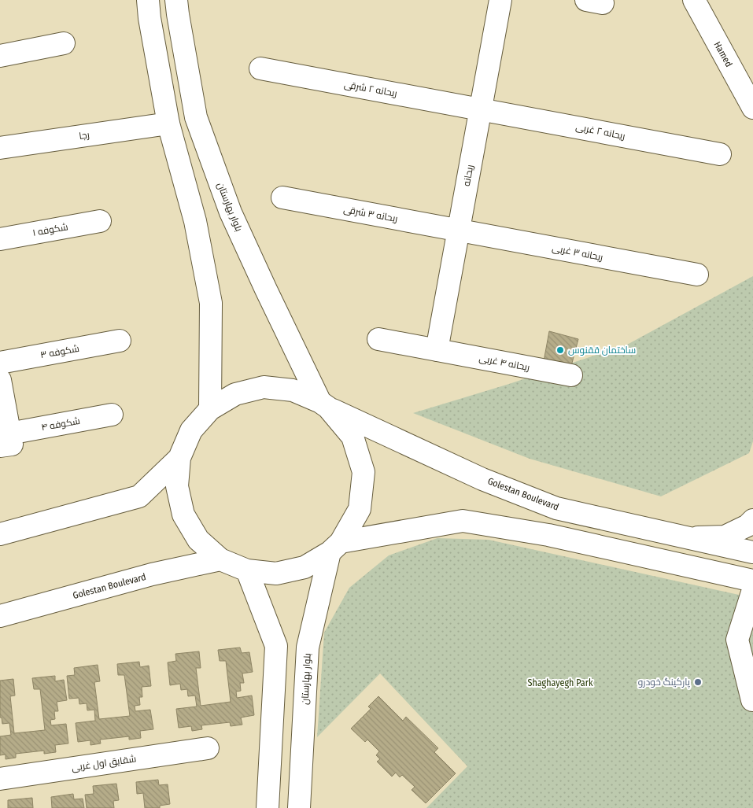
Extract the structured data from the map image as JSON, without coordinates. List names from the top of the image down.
{
  "streets": {
    "main road": [
      "Hamed",
      "ریحانه ۲ شرقی",
      "ریحانه ۲ غربی",
      "رجا",
      "ریحانه",
      "بلوار بهارستان",
      "ریحانه ۳ شرقی",
      "شکوفه ۱",
      "ریحانه ۳ غربی",
      "شکوفه ۳",
      "ریحانه ۴ غربی",
      "شکوفه ۴",
      "Golestan Boulevard",
      "شقایق اول غربی"
    ]
  },
  "crossings": [
    ["ریحانه ۲ شرقی", "ریحانه ۲ غربی"],
    ["ریحانه ۲ شرقی", "ریحانه"],
    ["ریحانه ۲ غربی", "ریحانه"],
    ["ریحانه", "ریحانه ۳ شرقی"],
    ["ریحانه", "ریحانه ۳ غربی"],
    ["ریحانه", "ریحانه ۴ غربی"],
    ["بلوار بهارستان", "Golestan Boulevard"],
    ["ریحانه ۳ شرقی", "ریحانه ۳ غربی"]
  ],
  "parks": ["Shaghayegh Park"],
  "places": ["ساختمان ققنوس", "پارکینگ خودرو"]
}
